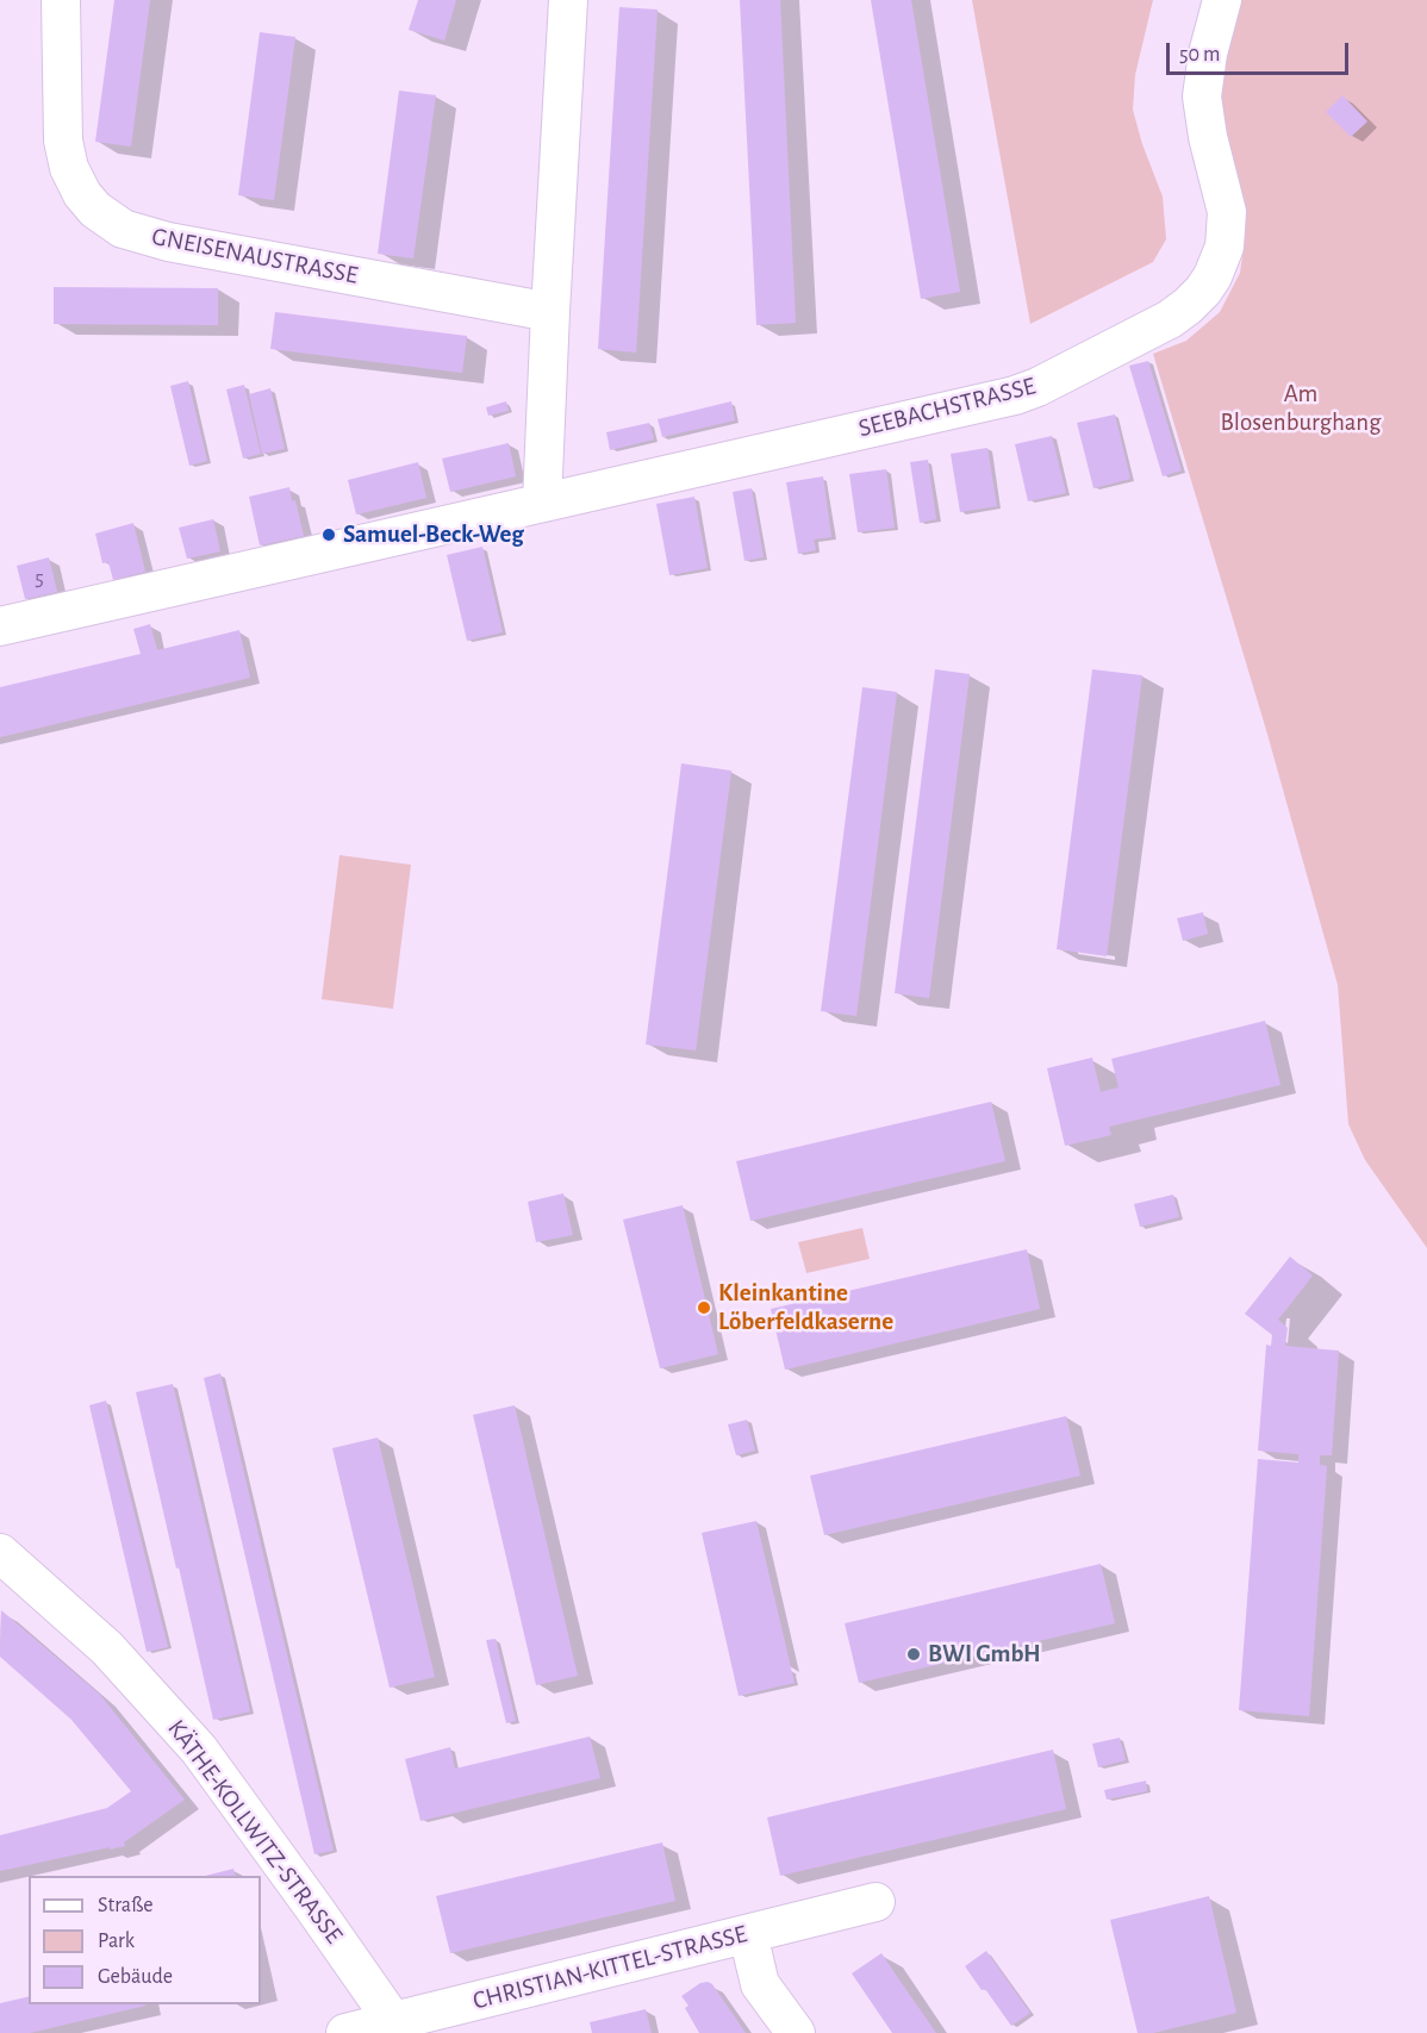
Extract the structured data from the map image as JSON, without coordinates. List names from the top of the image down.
{
  "streets": {
    "street": [
      "GNEISENAUSTRASSE",
      "SEEBACHSTRASSE",
      "KÄTHE-KOLLWITZ-STRASSE",
      "CHRISTIAN-KITTEL-STRASSE"
    ]
  },
  "crossings": [
    ["KÄTHE-KOLLWITZ-STRASSE", "CHRISTIAN-KITTEL-STRASSE"]
  ],
  "parks": ["Am Blosenburghang"],
  "places": ["Samuel-Beck-Weg", "Kleinkantine Löberfeldkaserne", "BWI GmbH"],
  "house_numbers": ["5"],
  "legend": ["Straße", "Park", "Gebäude"],
  "scale_bar": "50 m"
}
